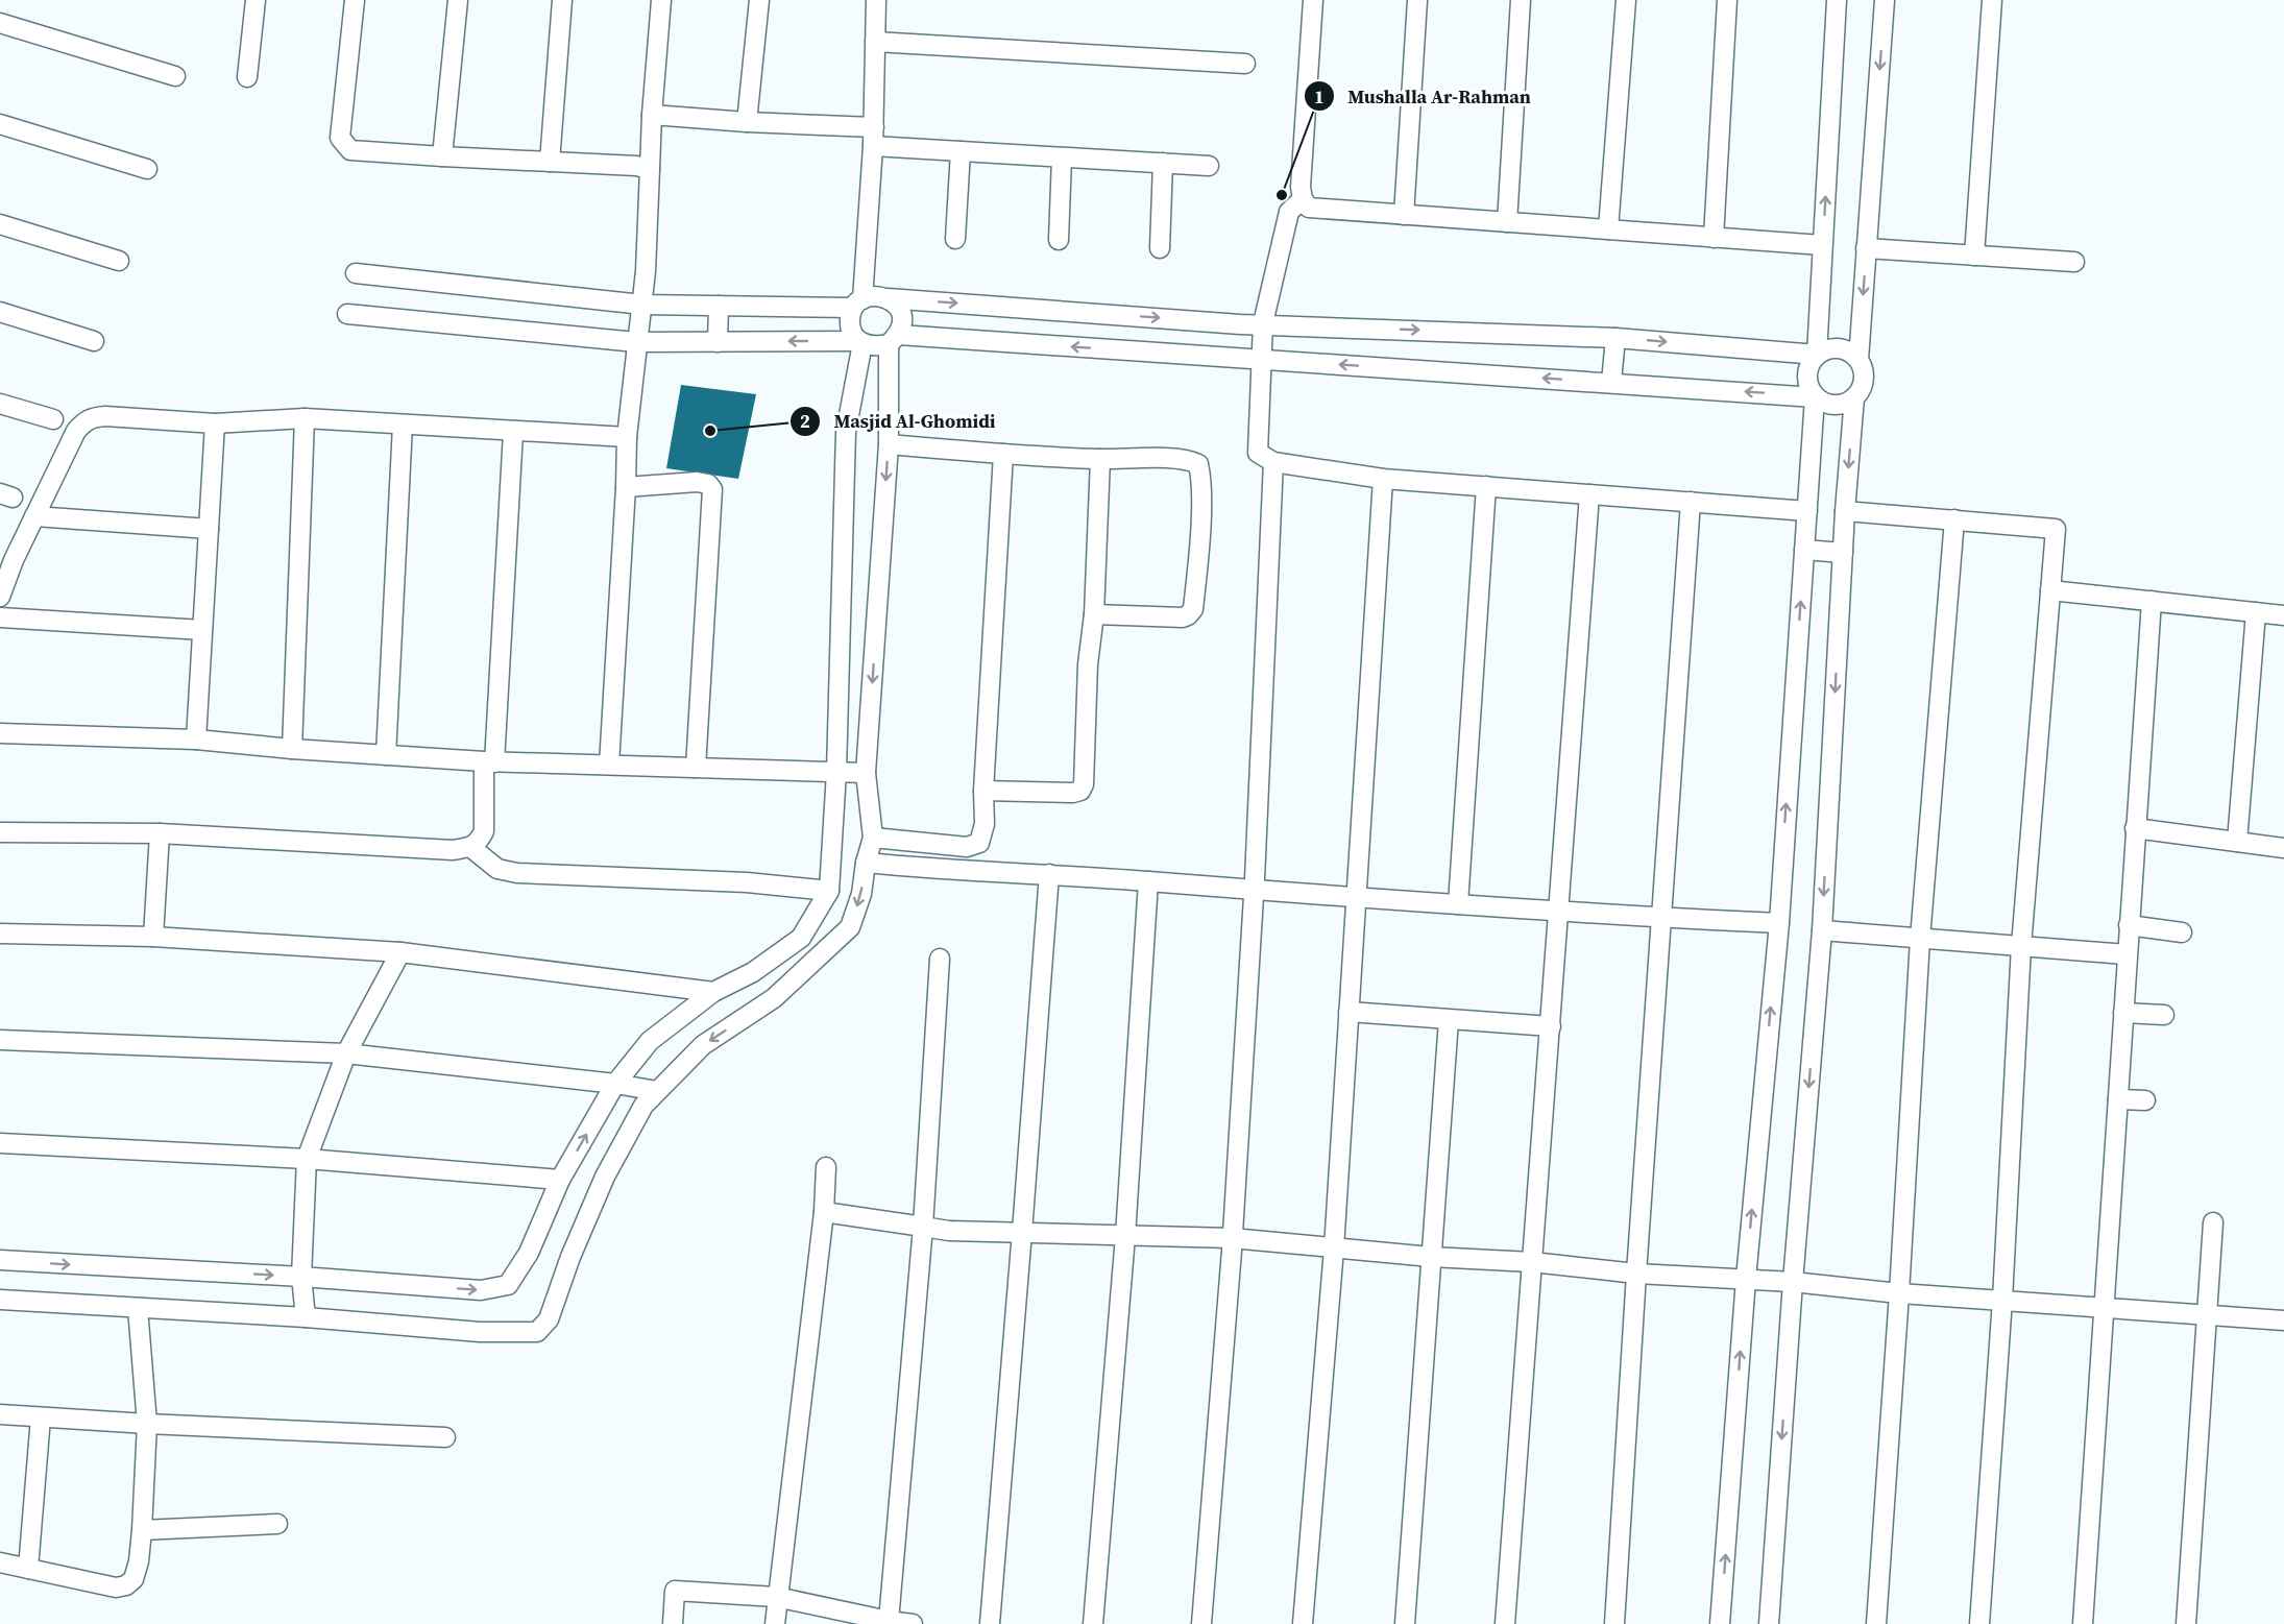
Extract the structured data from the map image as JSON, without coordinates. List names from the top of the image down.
{
  "places": ["Mushalla Ar-Rahman", "Masjid Al-Ghomidi"]
}
